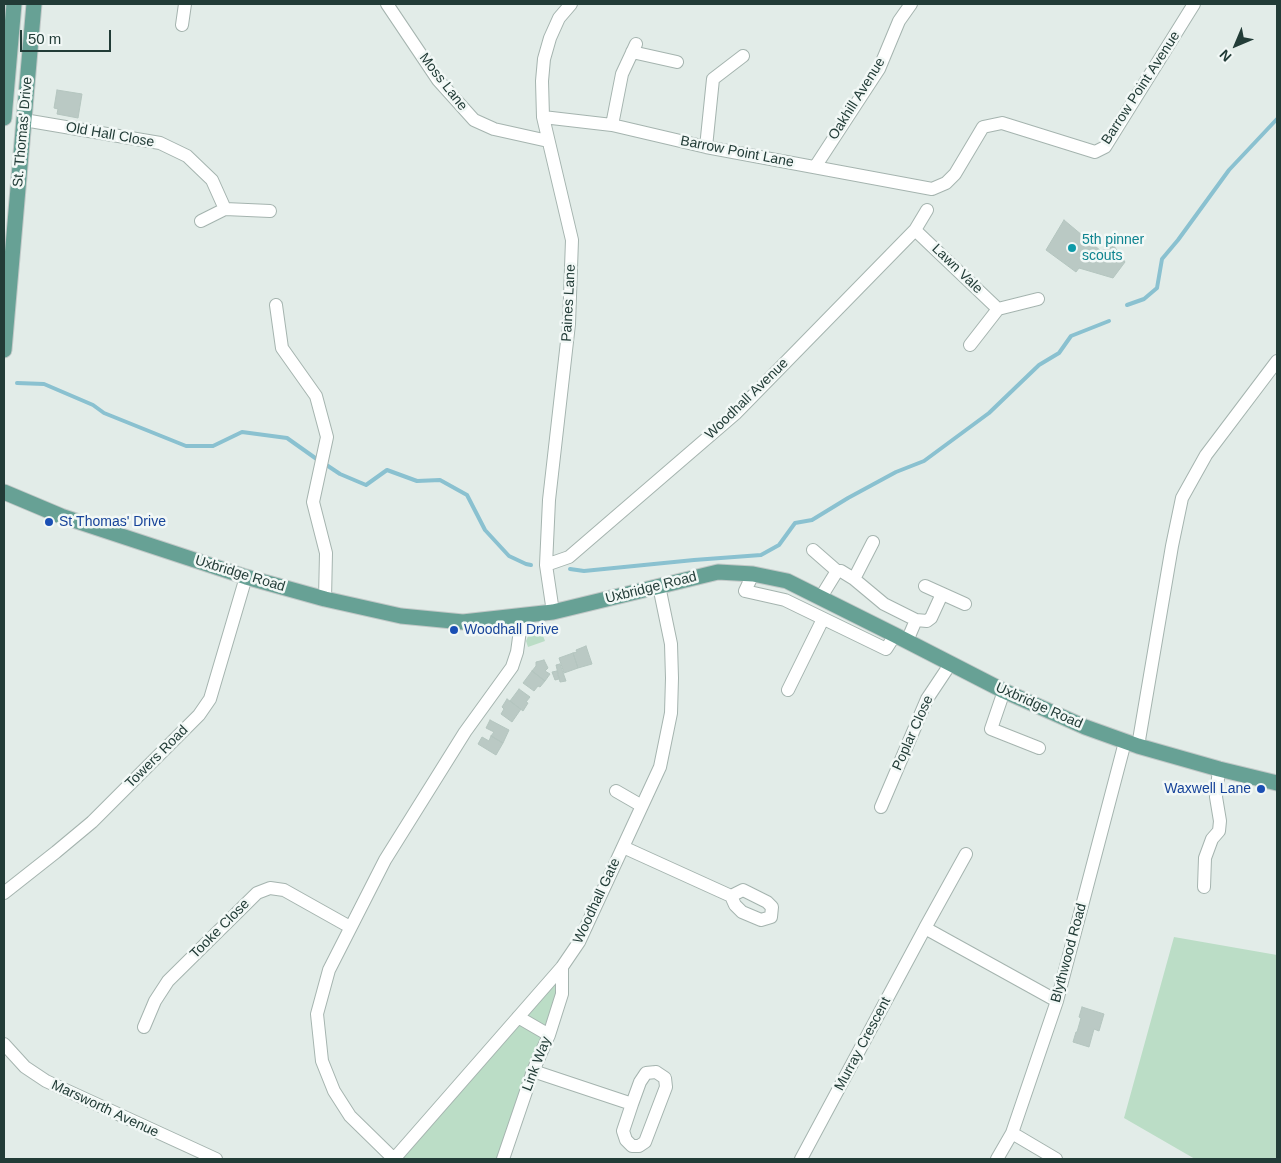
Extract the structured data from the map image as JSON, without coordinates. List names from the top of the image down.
{
  "streets": {
    "main road": ["St. Thomas' Drive", "Uxbridge Road"],
    "street": [
      "Moss Lane",
      "Barrow Point Avenue",
      "Oakhill Avenue",
      "Old Hall Close",
      "Barrow Point Lane",
      "Lawn Vale",
      "Paines Lane",
      "Woodhall Avenue",
      "Poplar Close",
      "Towers Road",
      "Woodhall Gate",
      "Tooke Close",
      "Blythwood Road",
      "Murray Crescent",
      "Link Way",
      "Marsworth Avenue"
    ]
  },
  "crossings": [
    ["Moss Lane", "Paines Lane"],
    ["Barrow Point Avenue", "Barrow Point Lane"],
    ["Oakhill Avenue", "Barrow Point Lane"],
    ["St. Thomas' Drive", "Old Hall Close"],
    ["Barrow Point Lane", "Paines Lane"],
    ["Lawn Vale", "Woodhall Avenue"],
    ["Paines Lane", "Woodhall Avenue"],
    ["Paines Lane", "Uxbridge Road"],
    ["Uxbridge Road", "Poplar Close"],
    ["Uxbridge Road", "Towers Road"],
    ["Uxbridge Road", "Woodhall Gate"],
    ["Uxbridge Road", "Blythwood Road"],
    ["Woodhall Gate", "Link Way"]
  ],
  "places": [
    "5th pinner scouts",
    "St Thomas' Drive",
    "Woodhall Drive",
    "Waxwell Lane"
  ],
  "scale_bar": "50 m",
  "north": "bottom left"
}
